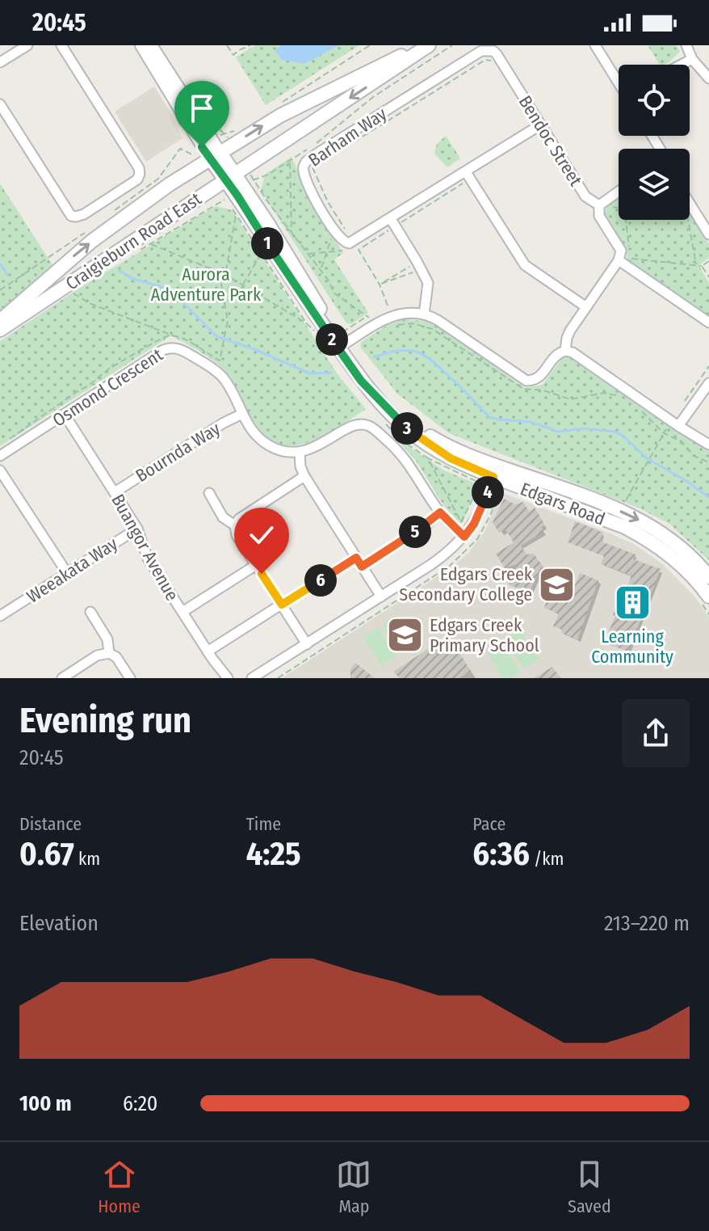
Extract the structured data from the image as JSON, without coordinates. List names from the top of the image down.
{
  "streets": {
    "main road": ["Craigieburn Road East", "Edgars Road"],
    "street": [
      "Barham Way",
      "Bendoc Street",
      "Osmond Crescent",
      "Bournda Way",
      "Buangor Avenue",
      "Weeakata Way"
    ]
  },
  "crossings": [
    ["Barham Way", "Bendoc Street"],
    ["Craigieburn Road East", "Edgars Road"],
    ["Osmond Crescent", "Bournda Way"],
    ["Osmond Crescent", "Buangor Avenue"],
    ["Bournda Way", "Buangor Avenue"],
    ["Buangor Avenue", "Weeakata Way"]
  ],
  "parks": ["Aurora Adventure Park"],
  "places": {
    "school or university": ["Edgars Creek Secondary College", "Edgars Creek Primary School"],
    "building": ["Learning Community"]
  },
  "page": {
    "status": "20:45",
    "pins": [
      "1",
      "2",
      "3",
      "4",
      "5",
      "6"
    ],
    "heading": ["Evening run", "20:45"],
    "stats": [
      ["Distance", "0.67 km"],
      ["Time", "4:25"],
      ["Pace", "6:36 /km"]
    ],
    "chart": ["Elevation", "213–220 m"],
    "list": [
      {
        "name": "100 m",
        "note": "6:20"
      }
    ],
    "tabs": ["Home", "Map", "Saved"]
  }
}
